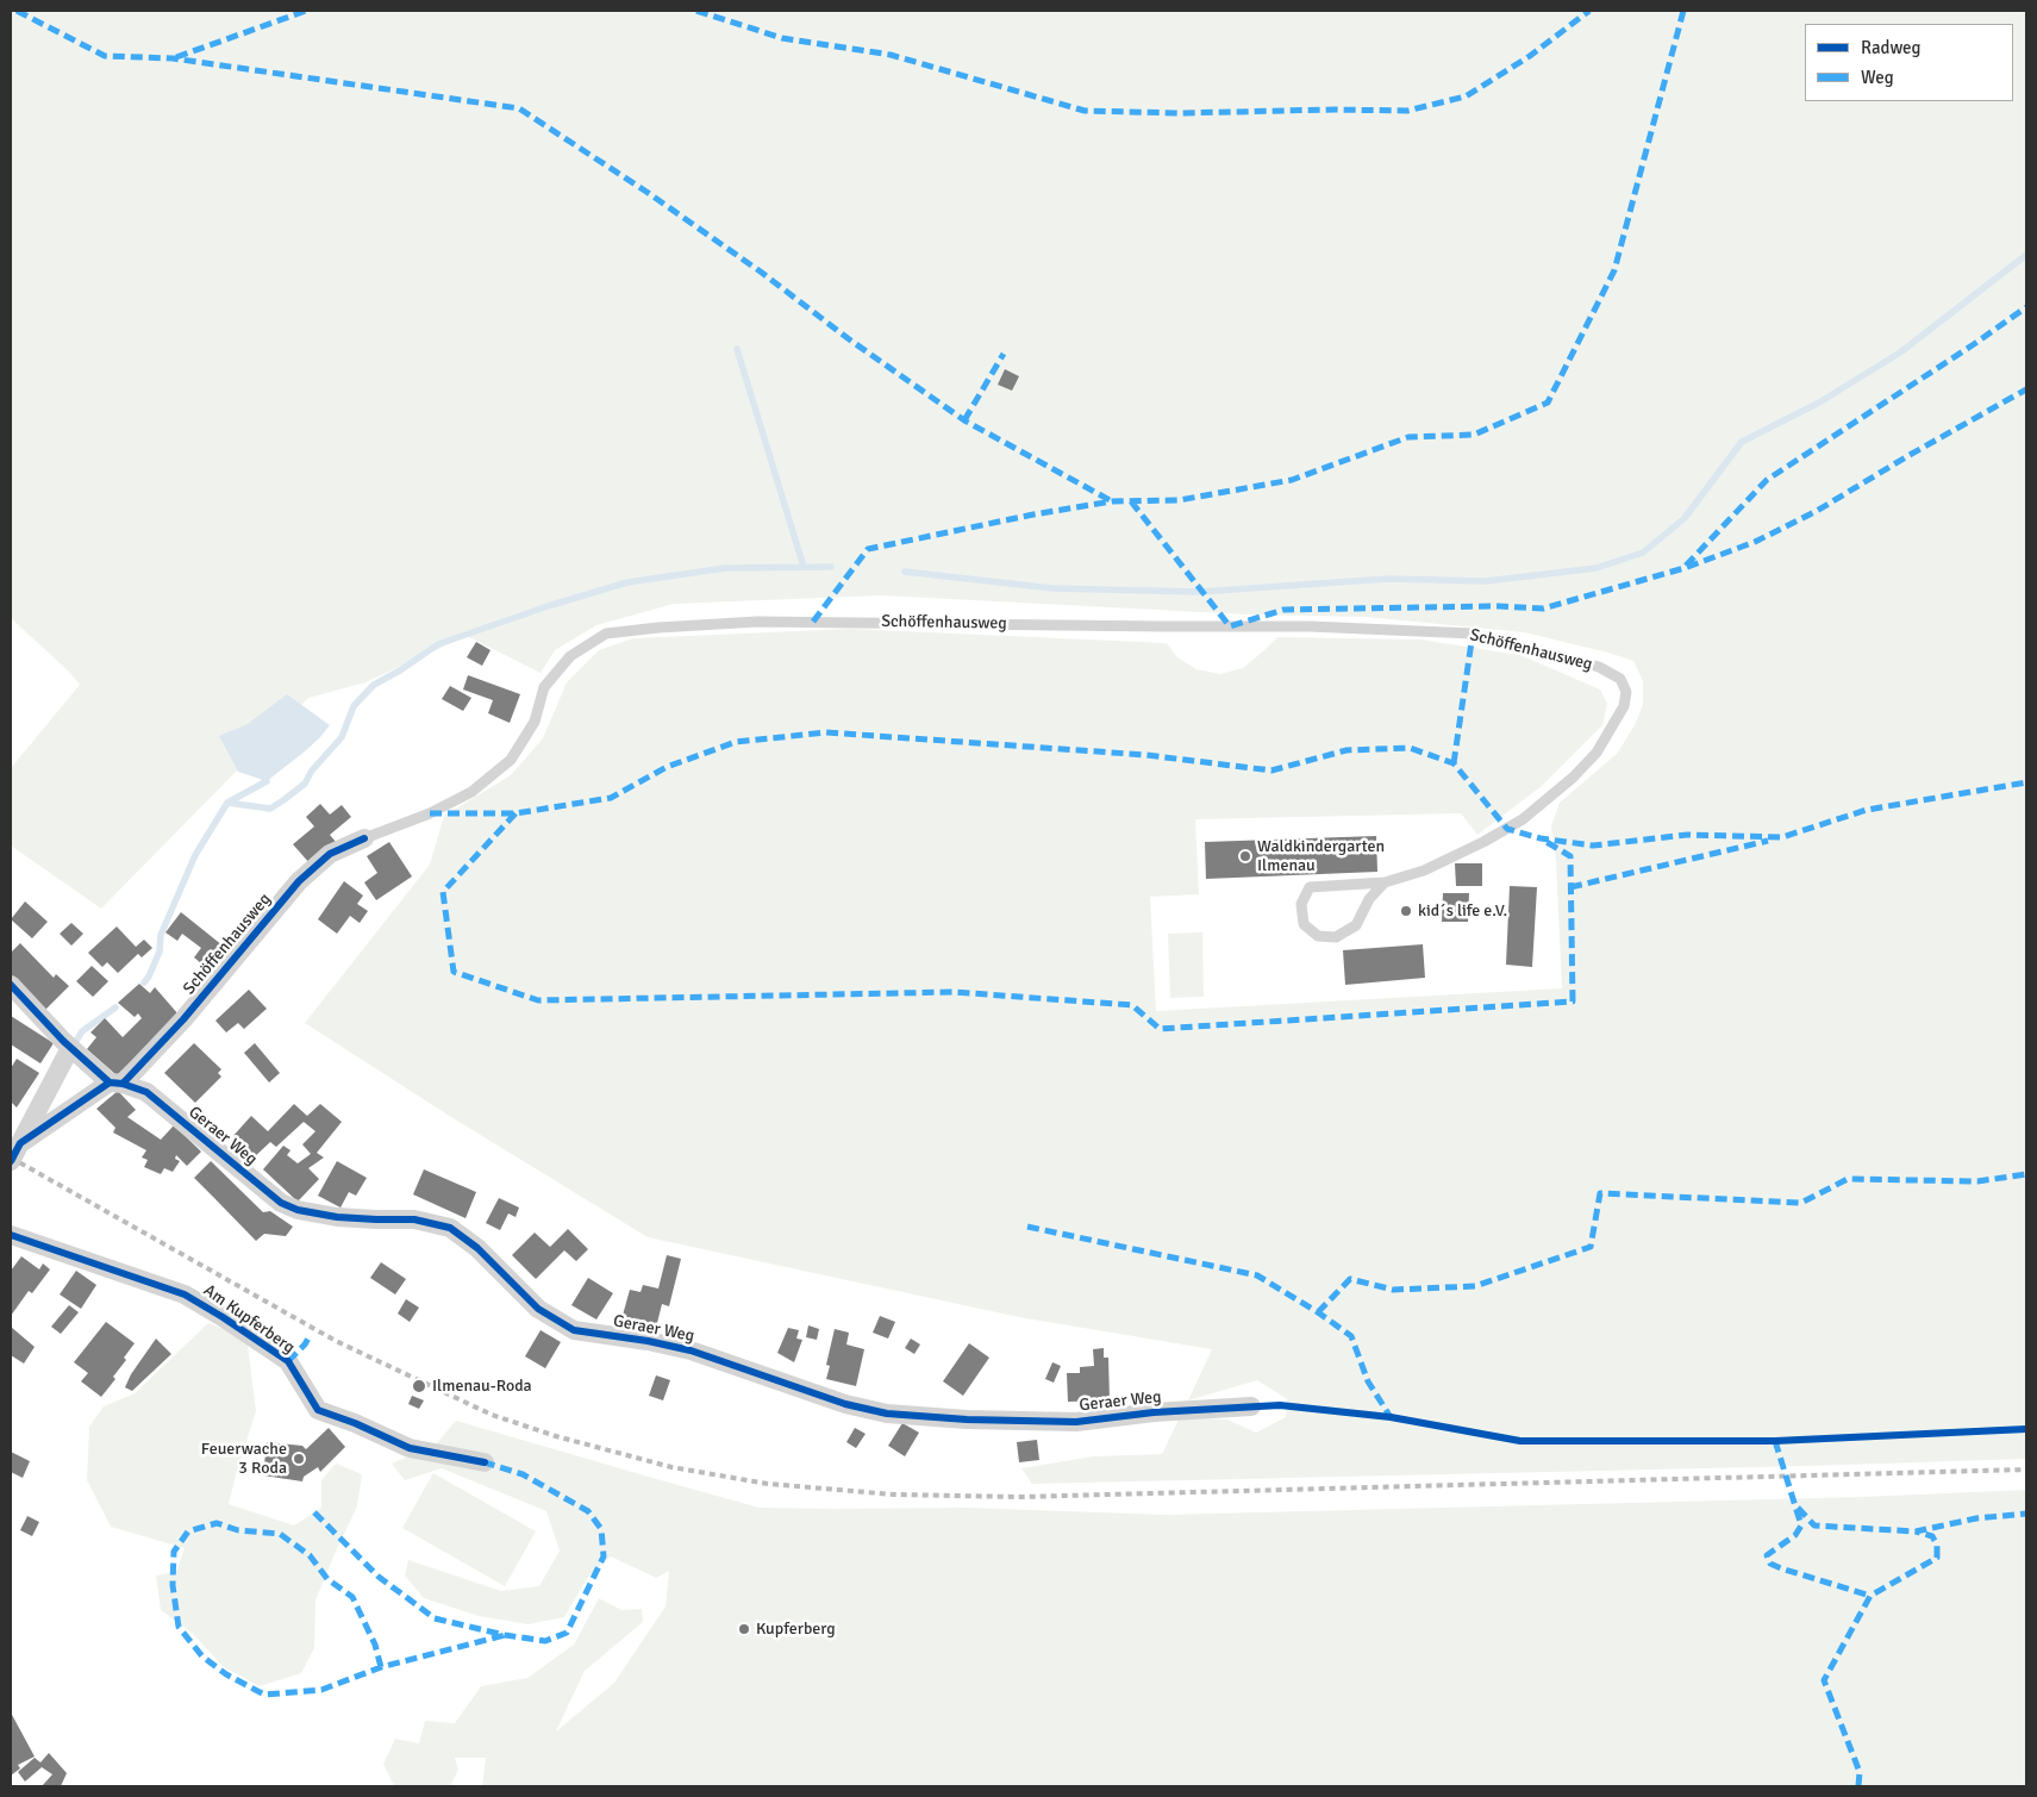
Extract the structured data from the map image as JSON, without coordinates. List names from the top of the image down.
{
  "streets": {
    "street": ["Schöffenhausweg", "Geraer Weg", "Am Kupferberg"]
  },
  "crossings": [
    ["Schöffenhausweg", "Geraer Weg"]
  ],
  "places": [
    "Waldkindergarten Ilmenau",
    "kid´s life e.V.",
    "Ilmenau-Roda",
    "Feuerwache 3 Roda",
    "Kupferberg"
  ],
  "legend": ["Radweg", "Weg"]
}
